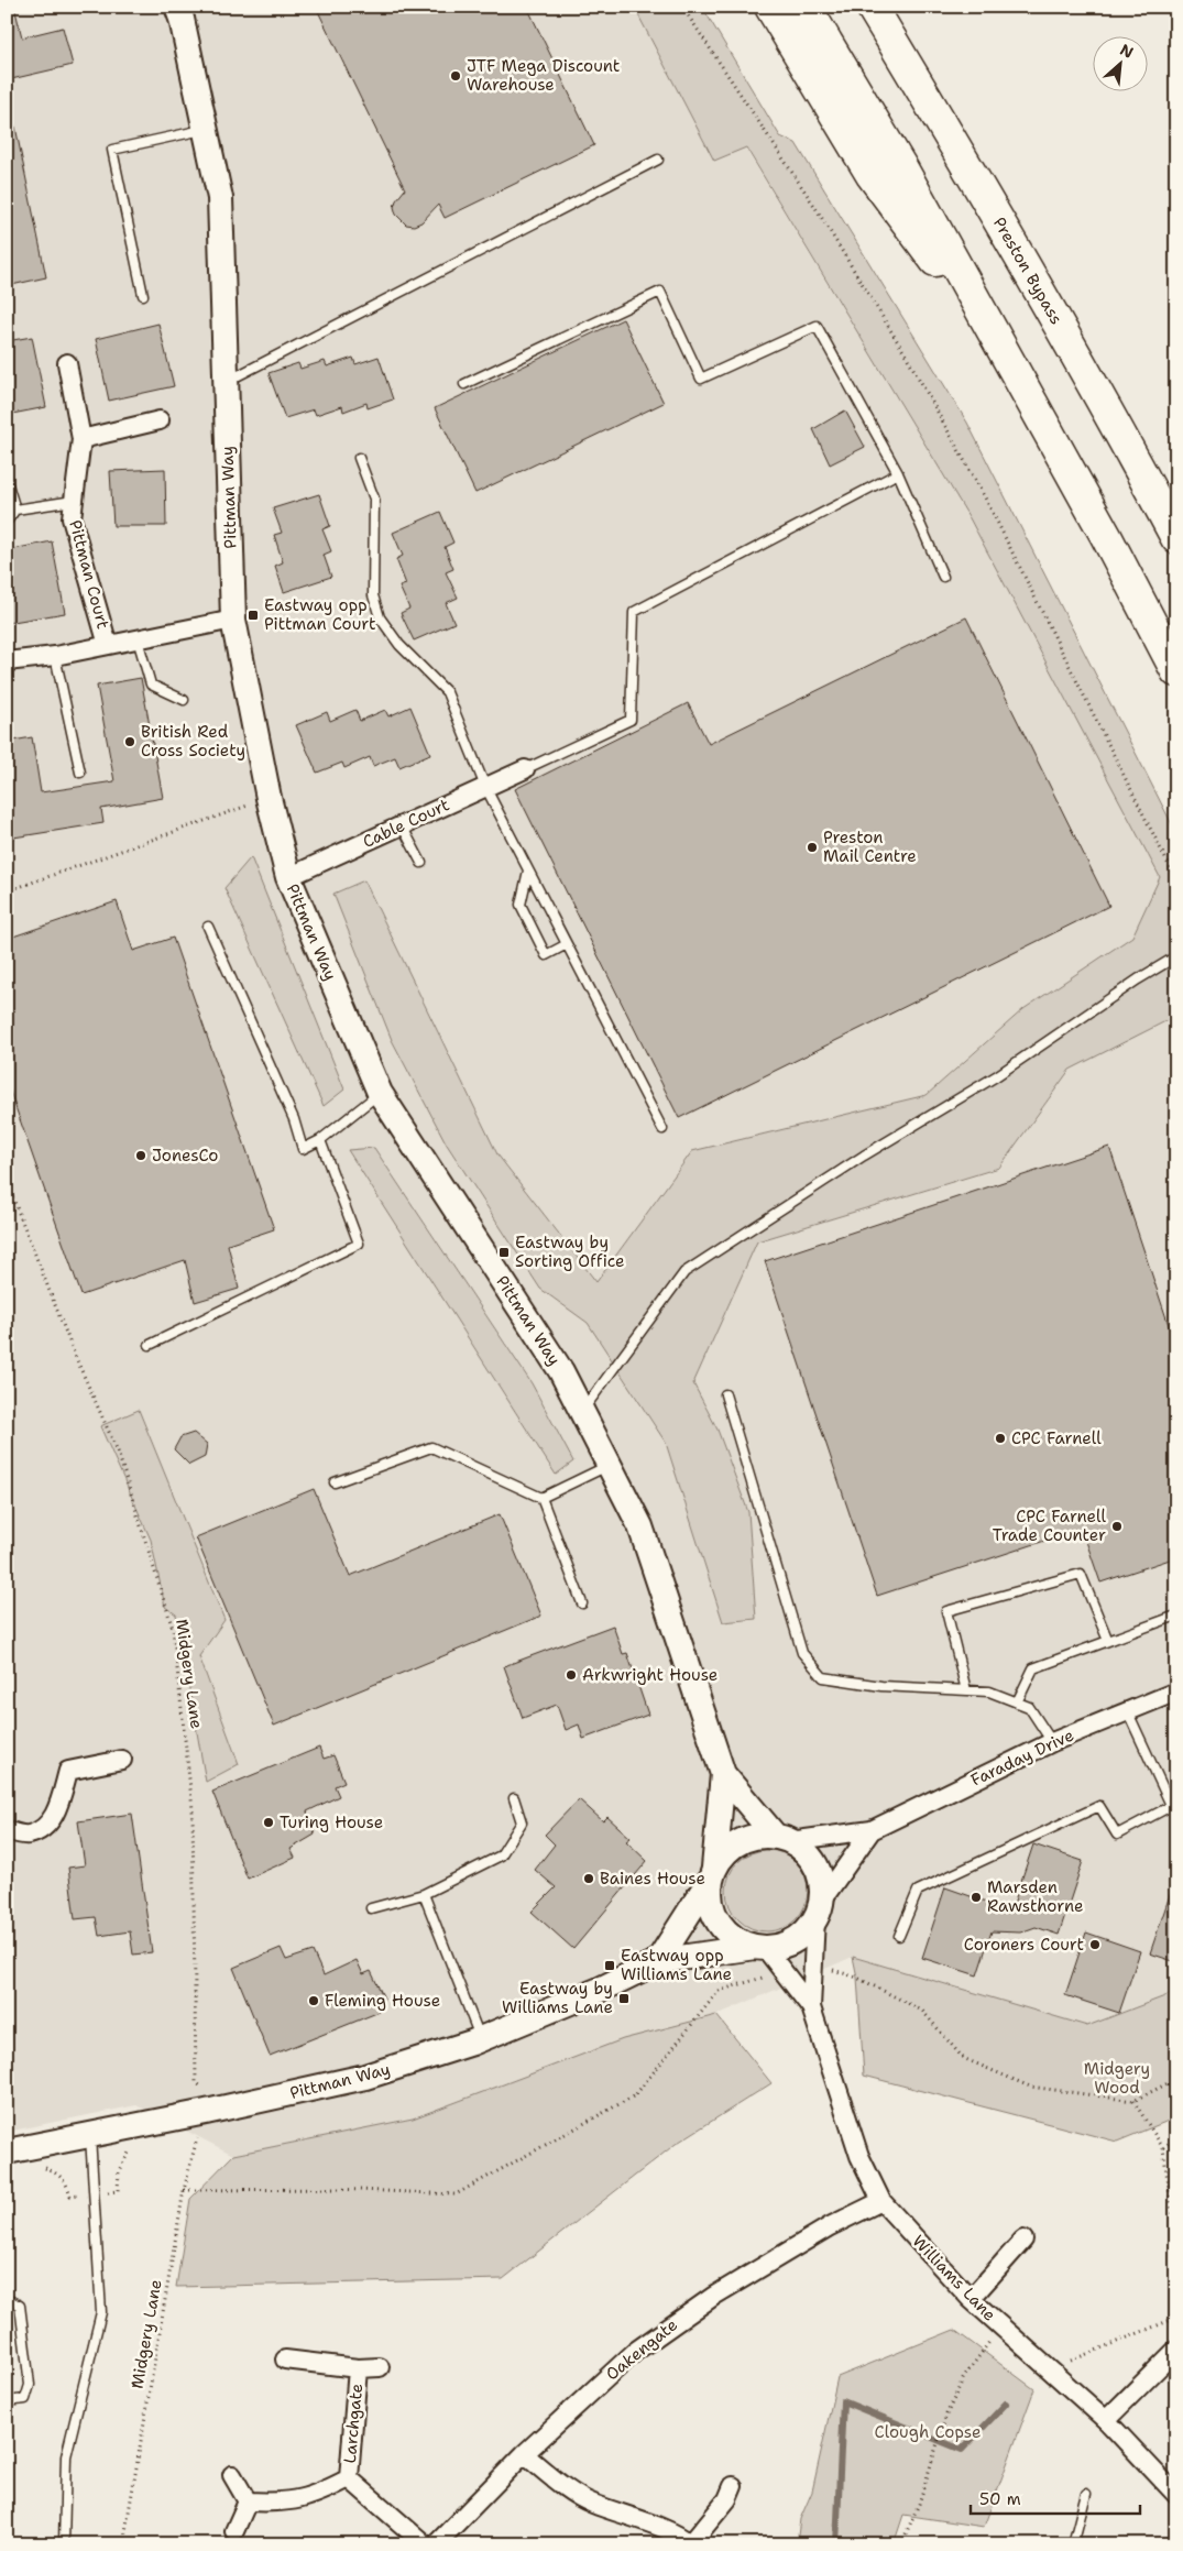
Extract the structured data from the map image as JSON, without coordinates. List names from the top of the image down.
{
  "streets": {
    "highway": ["Preston Bypass"],
    "street": [
      "Pittman Way",
      "Pittman Court",
      "Cable Court",
      "Faraday Drive",
      "Williams Lane",
      "Oakengate",
      "Larchgate"
    ],
    "path": ["Midgery Lane"]
  },
  "crossings": [
    ["Pittman Way", "Pittman Court"],
    ["Pittman Way", "Cable Court"],
    ["Pittman Way", "Faraday Drive"],
    ["Pittman Way", "Williams Lane"],
    ["Faraday Drive", "Williams Lane"],
    ["Williams Lane", "Oakengate"]
  ],
  "parks": ["Midgery Wood", "Clough Copse"],
  "places": {
    "other": [
      "JTF Mega Discount Warehouse",
      "British Red Cross Society",
      "Preston Mail Centre",
      "JonesCo",
      "CPC Farnell",
      "CPC Farnell Trade Counter",
      "Arkwright House",
      "Turing House",
      "Baines House",
      "Marsden Rawsthorne",
      "Coroners Court",
      "Fleming House"
    ],
    "transit": [
      "Eastway opp Pittman Court",
      "Eastway by Sorting Office",
      "Eastway opp Williams Lane",
      "Eastway by Williams Lane"
    ]
  },
  "scale_bar": "50 m",
  "north": "top right"
}
